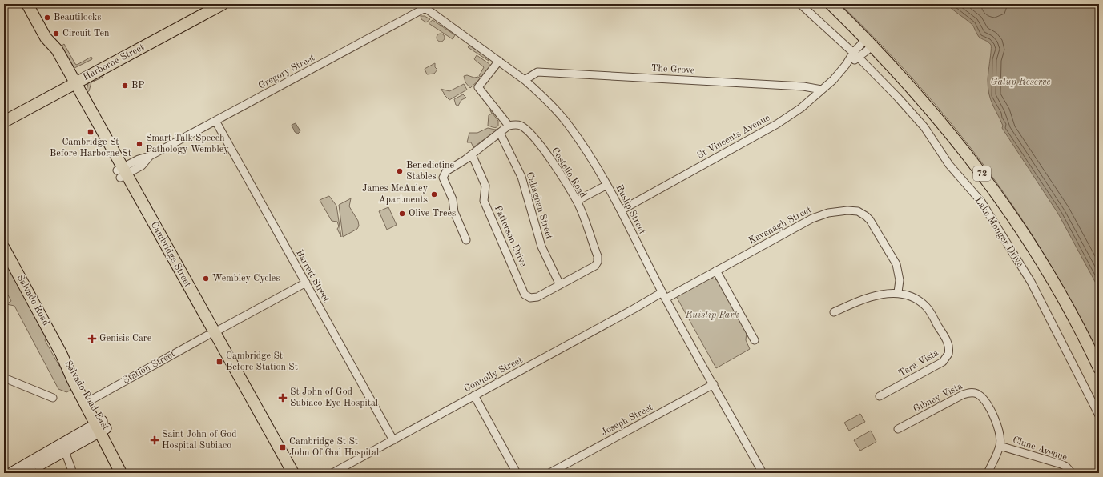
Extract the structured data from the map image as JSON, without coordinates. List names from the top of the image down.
{
  "streets": {
    "main road": [
      "Harborne Street",
      "72",
      "Lake Monger Drive",
      "Cambridge Street",
      "Salvado Road",
      "Salvado Road East"
    ],
    "street": [
      "The Grove",
      "Gregory Street",
      "St Vincents Avenue",
      "Costello Road",
      "Callaghan Street",
      "Ruslip Street",
      "Kavanagh Street",
      "Patterson Drive",
      "Barrett Street",
      "Tara Vista",
      "Station Street",
      "Connolly Street",
      "Gibney Vista",
      "Joseph Street",
      "Clune Avenue"
    ]
  },
  "crossings": [
    ["Harborne Street", "Cambridge Street"],
    ["The Grove", "St Vincents Avenue"],
    ["The Grove", "Ruslip Street"],
    ["Gregory Street", "Ruslip Street"],
    ["Gregory Street", "Cambridge Street"],
    ["Gregory Street", "Barrett Street"],
    ["St Vincents Avenue", "Ruslip Street"],
    ["St Vincents Avenue", "Lake Monger Drive"],
    ["Costello Road", "Callaghan Street"],
    ["Costello Road", "Patterson Drive"],
    ["Callaghan Street", "Patterson Drive"],
    ["Ruslip Street", "Kavanagh Street"],
    ["Ruslip Street", "Connolly Street"],
    ["Ruslip Street", "Joseph Street"],
    ["Kavanagh Street", "Tara Vista"],
    ["Kavanagh Street", "Connolly Street"],
    ["Cambridge Street", "Station Street"],
    ["Barrett Street", "Station Street"],
    ["Barrett Street", "Connolly Street"],
    ["Salvado Road", "Salvado Road East"],
    ["Station Street", "Salvado Road East"],
    ["Gibney Vista", "Clune Avenue"]
  ],
  "parks": ["Galup Reserve", "Ruislip Park"],
  "places": {
    "other": [
      "Beautilocks",
      "Circuit Ten",
      "BP",
      "Smart Talk Speech Pathology Wembley",
      "Benedictine Stables",
      "James McAuley Apartments",
      "Olive Trees",
      "Wembley Cycles"
    ],
    "transit": ["Cambridge St Before Harborne St", "Cambridge St Before Station St", "Cambridge St St John Of God Hospital"],
    "health": ["Genisis Care", "St John of God Subiaco Eye Hospital", "Saint John of God Hospital Subiaco"]
  }
}
